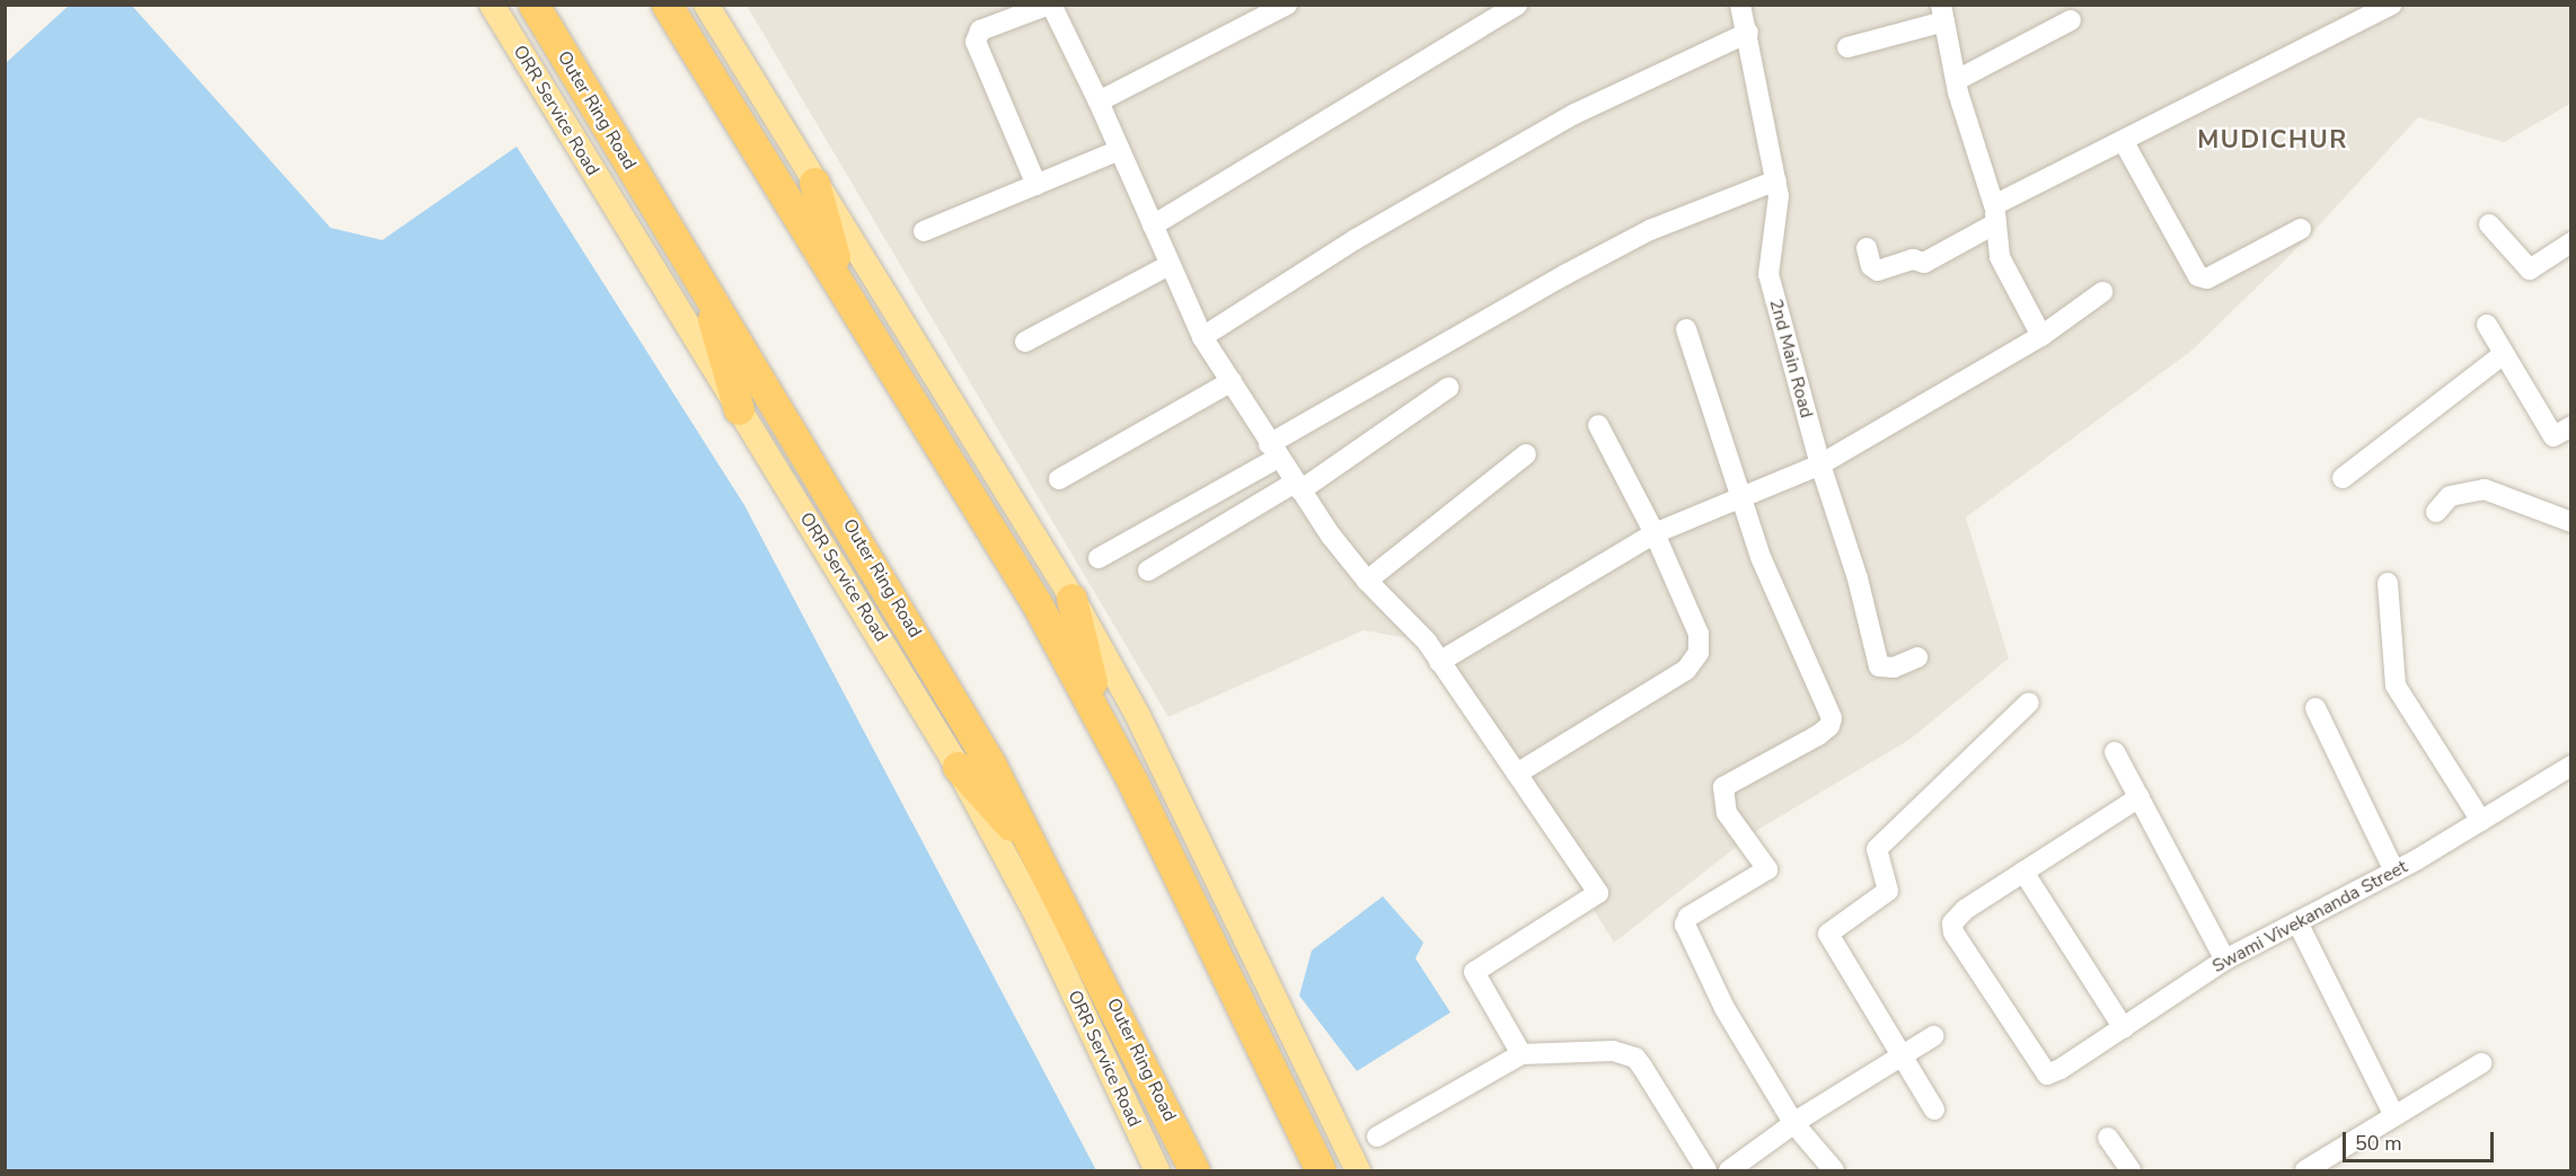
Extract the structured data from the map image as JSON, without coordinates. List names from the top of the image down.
{
  "streets": {
    "highway": ["Outer Ring Road"],
    "main road": ["ORR Service Road"],
    "street": ["2nd Main Road", "Swami Vivekananda Street"]
  },
  "districts": ["MUDICHUR"],
  "scale_bar": "50 m"
}
